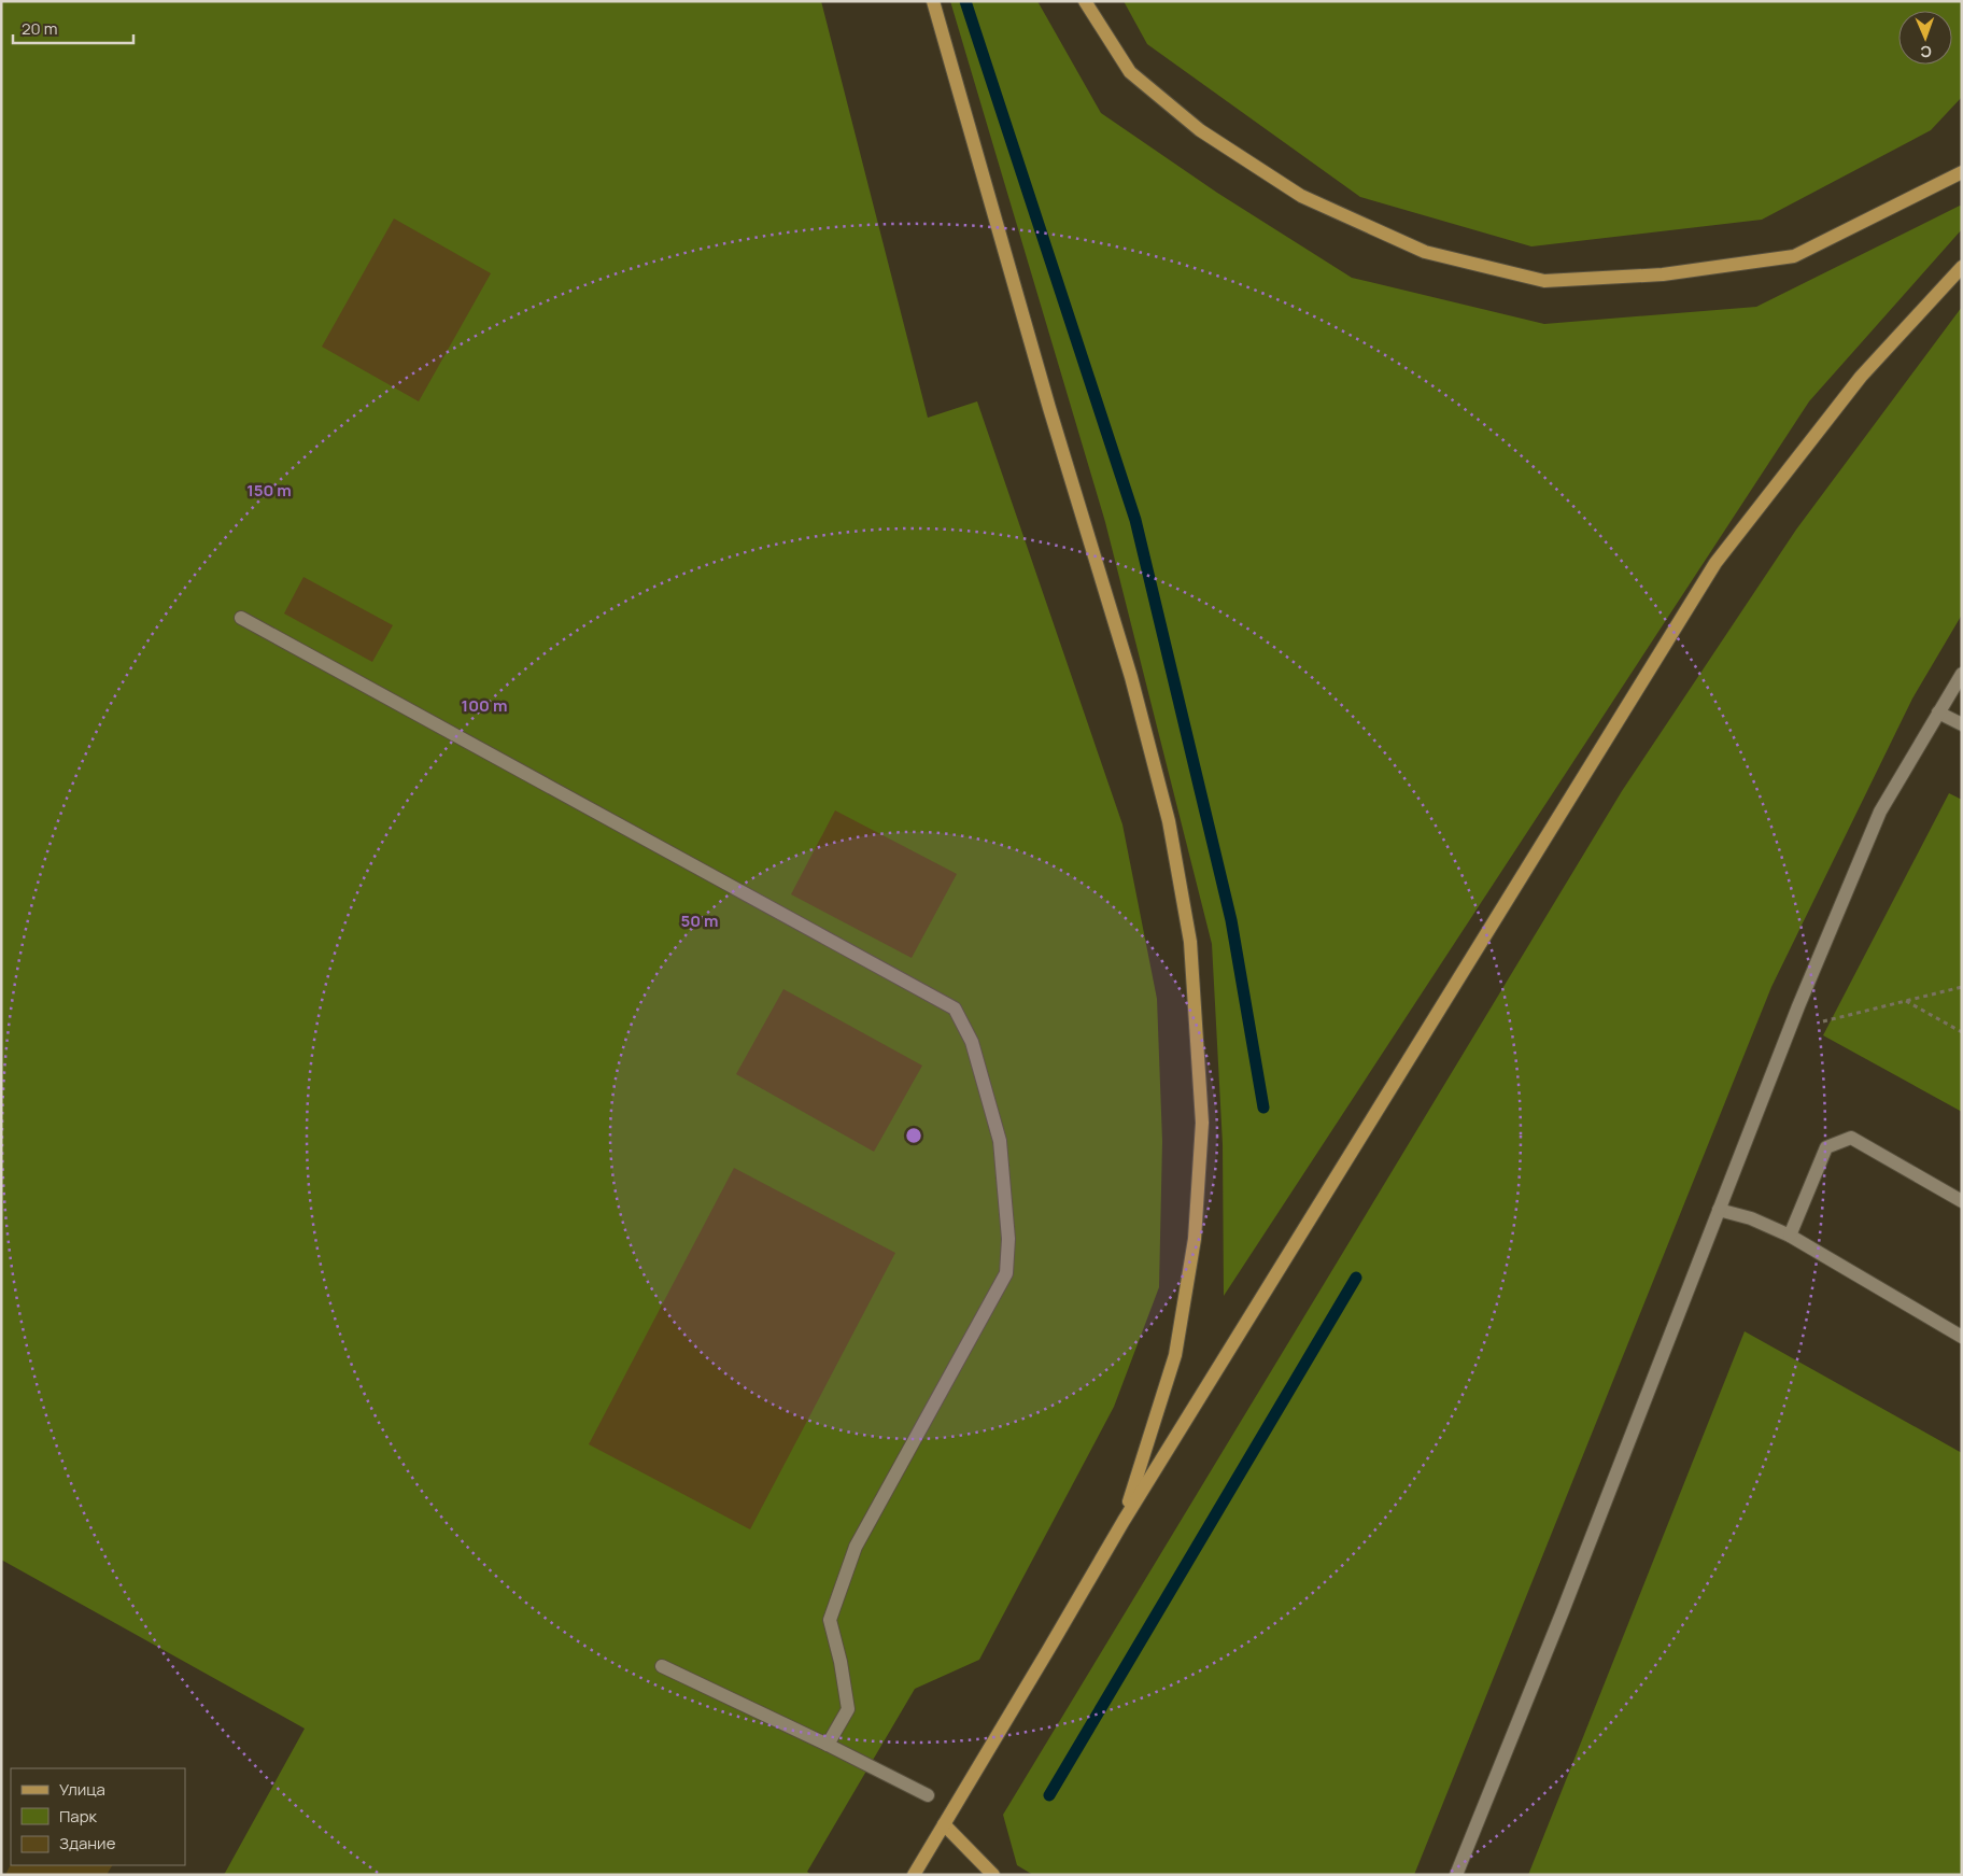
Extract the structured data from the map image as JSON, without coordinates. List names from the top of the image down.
{
  "legend": ["Улица", "Парк", "Здание"],
  "scale_bar": "20 m",
  "north": "bottom",
  "rings": ["150 m", "100 m", "50 m"]
}
